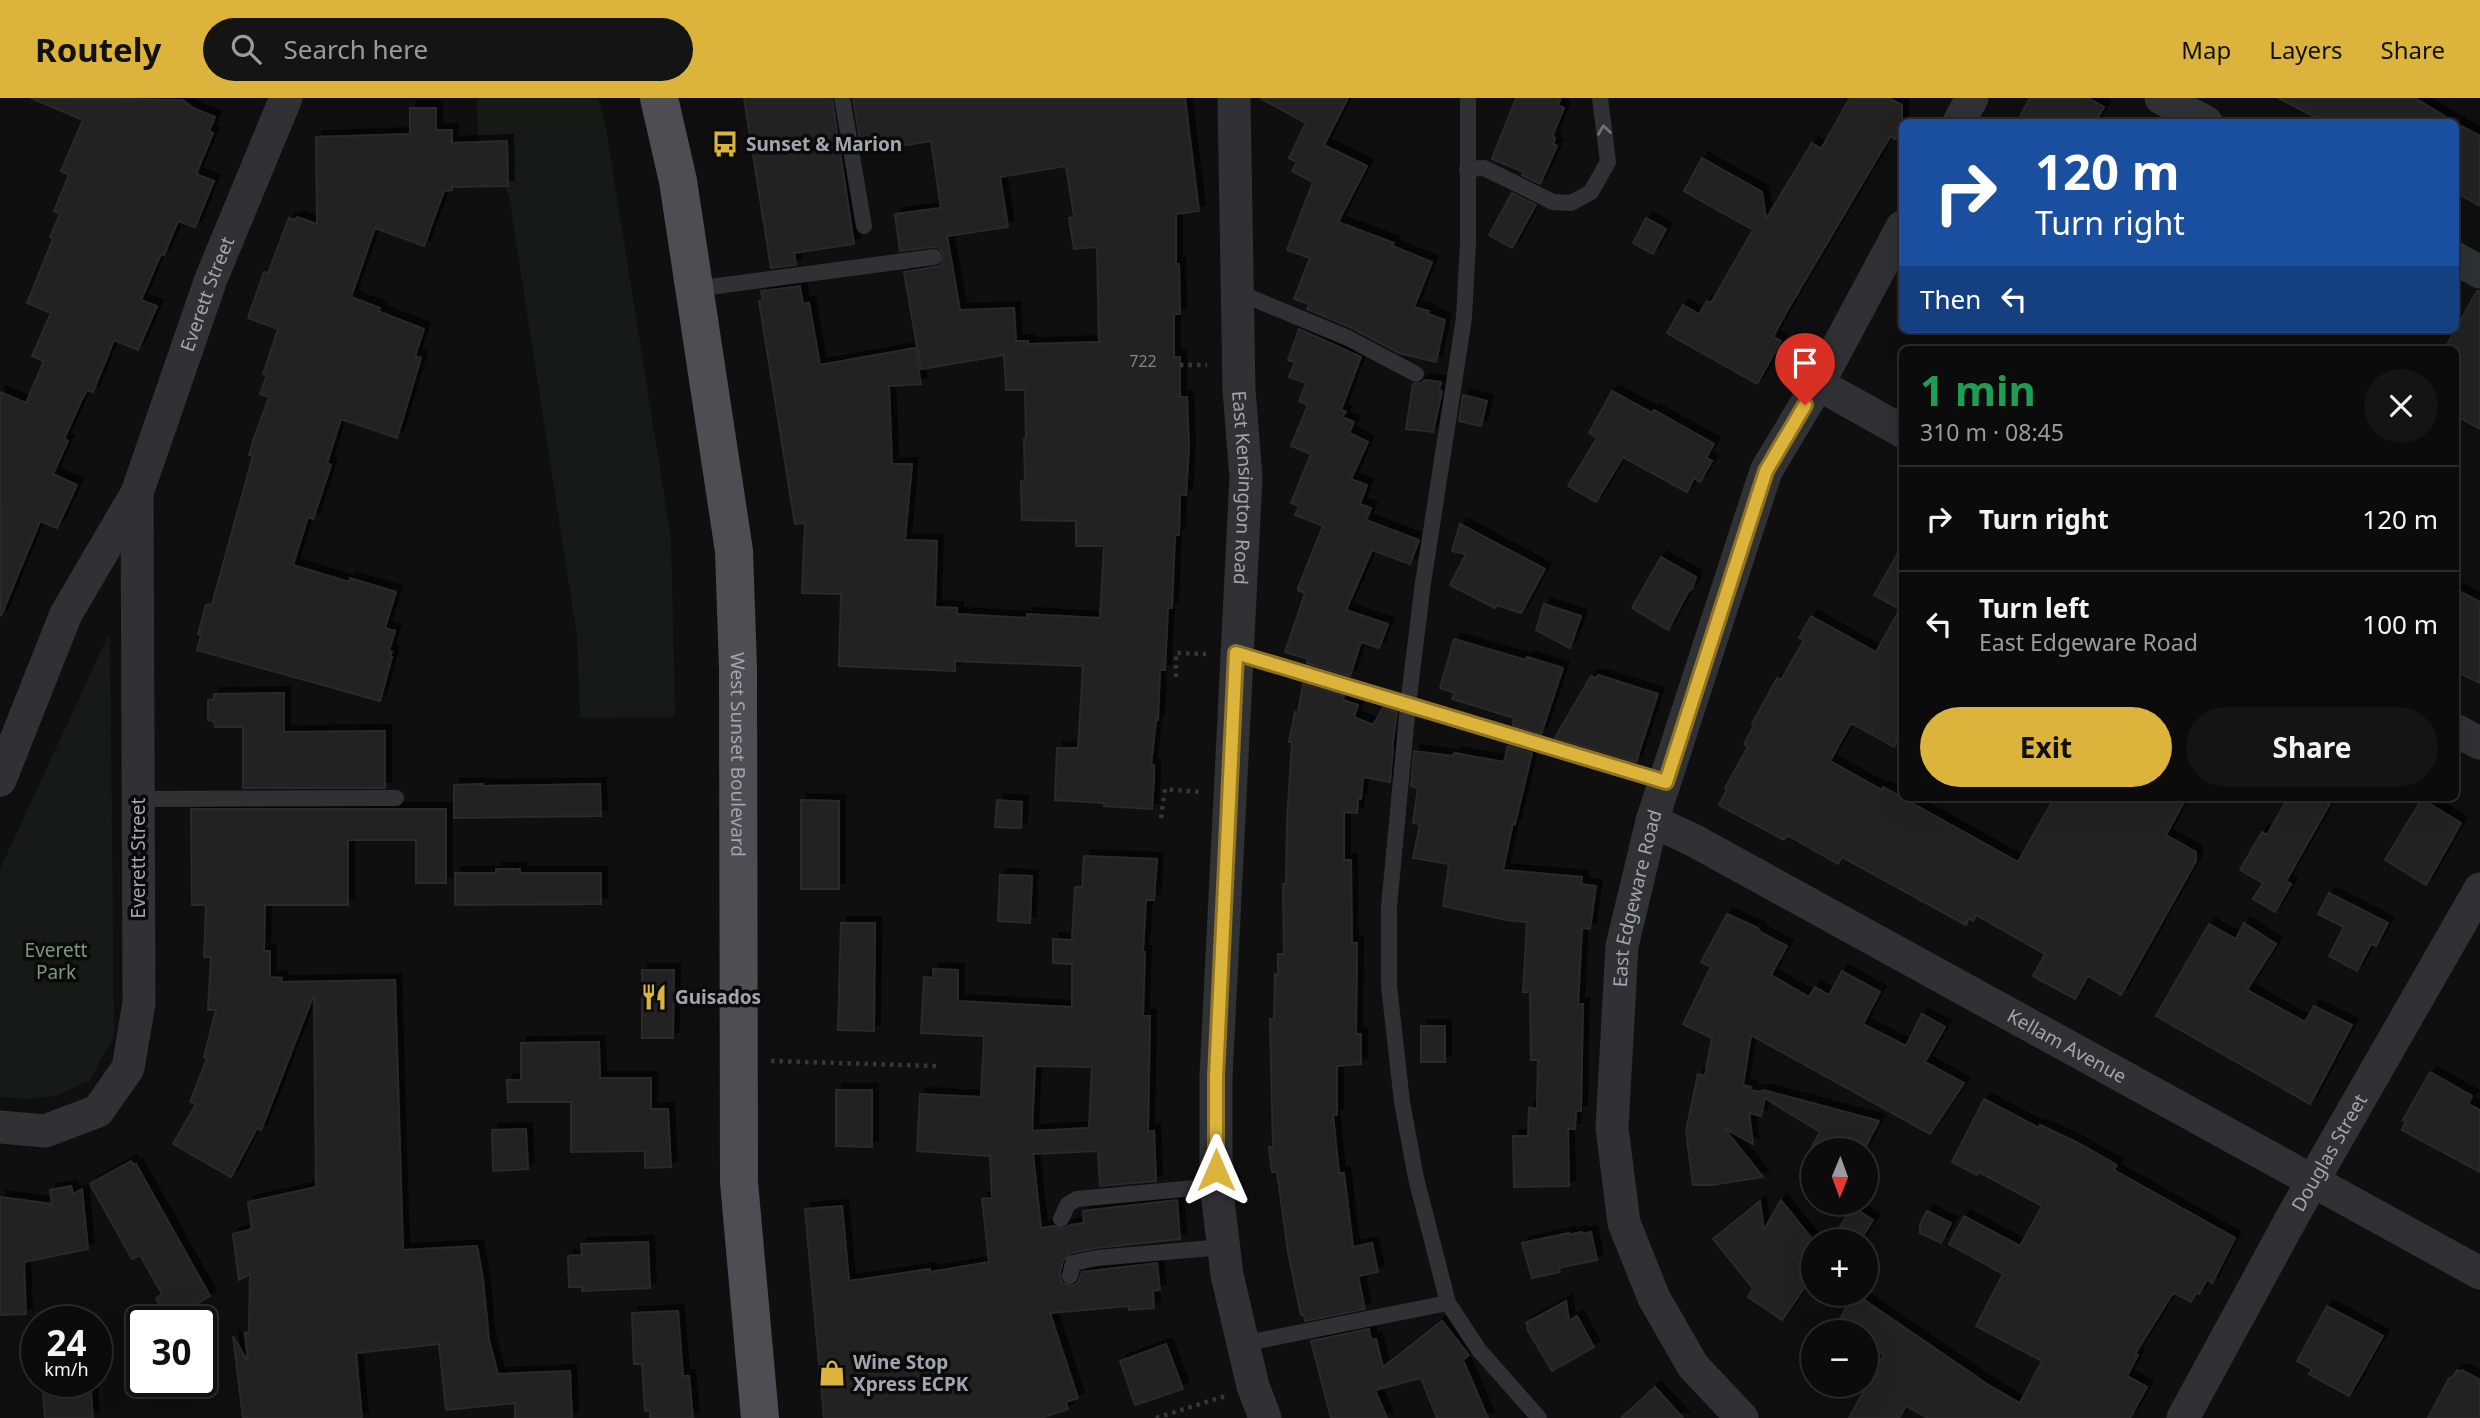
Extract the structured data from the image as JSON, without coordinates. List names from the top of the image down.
{
  "streets": {
    "main road": ["West Sunset Boulevard"],
    "street": [
      "Everett Street",
      "East Kensington Road",
      "East Edgeware Road",
      "Kellam Avenue",
      "Douglas Street"
    ]
  },
  "crossings": [
    ["East Edgeware Road", "Kellam Avenue"],
    ["Kellam Avenue", "Douglas Street"]
  ],
  "parks": ["Everett Park"],
  "places": {
    "bus stop": ["Sunset & Marion"],
    "restaurant": ["Guisados"],
    "shop": ["Wine Stop Xpress ECPK"]
  },
  "house_numbers": ["722"],
  "north": "bottom",
  "page": {
    "header": "Routely",
    "search": "Search here",
    "nav": ["Map", "Layers", "Share"],
    "turn": ["120 m", "Turn right"],
    "then": "Then",
    "heading": ["1 min", "310 m · 08:45"],
    "list": [
      {
        "name": "Turn right",
        "value": "120 m"
      },
      {
        "name": "Turn left",
        "note": "East Edgeware Road",
        "value": "100 m"
      }
    ],
    "buttons": ["Exit", "Share"],
    "map_buttons": ["+", "−"],
    "speed": "24 km/h",
    "limit": "30"
  }
}
